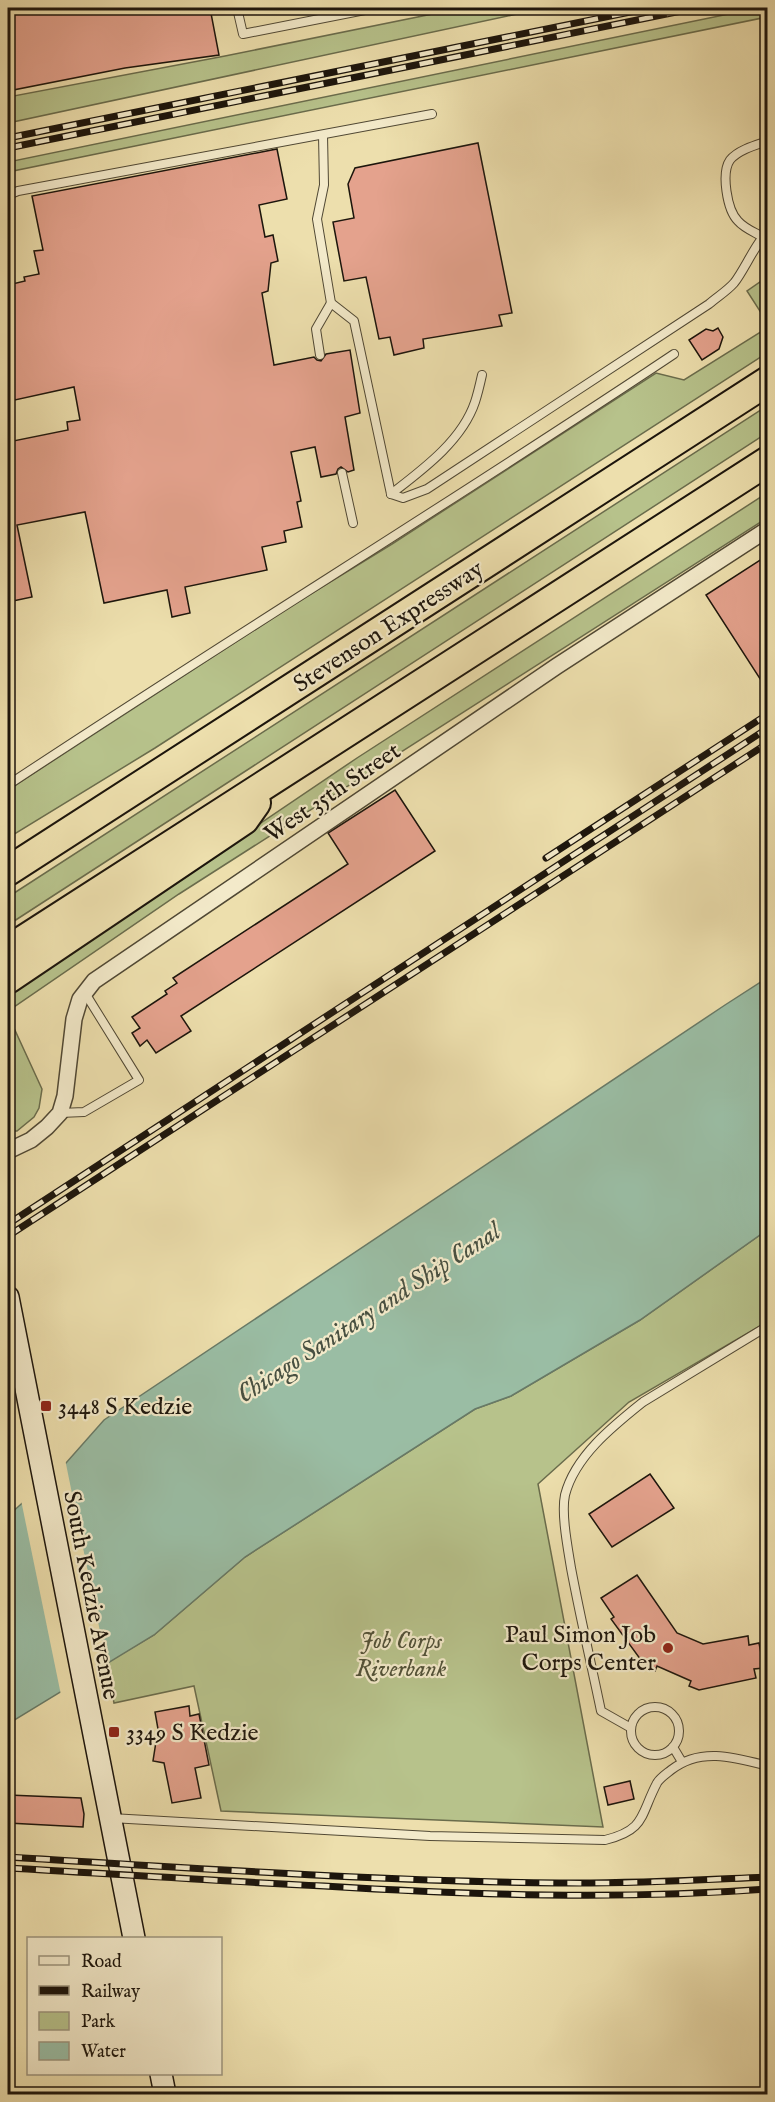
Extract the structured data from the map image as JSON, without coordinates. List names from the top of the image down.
{
  "streets": {
    "highway": ["Stevenson Expressway"],
    "main road": ["South Kedzie Avenue"],
    "street": ["West 35th Street"]
  },
  "water": ["Chicago Sanitary and Ship Canal"],
  "parks": ["Job Corps Riverbank"],
  "places": {
    "transit": ["3448 S Kedzie", "3349 S Kedzie"],
    "other": ["Paul Simon Job Corps Center"]
  },
  "legend": [
    "Road",
    "Railway",
    "Park",
    "Water"
  ]
}
